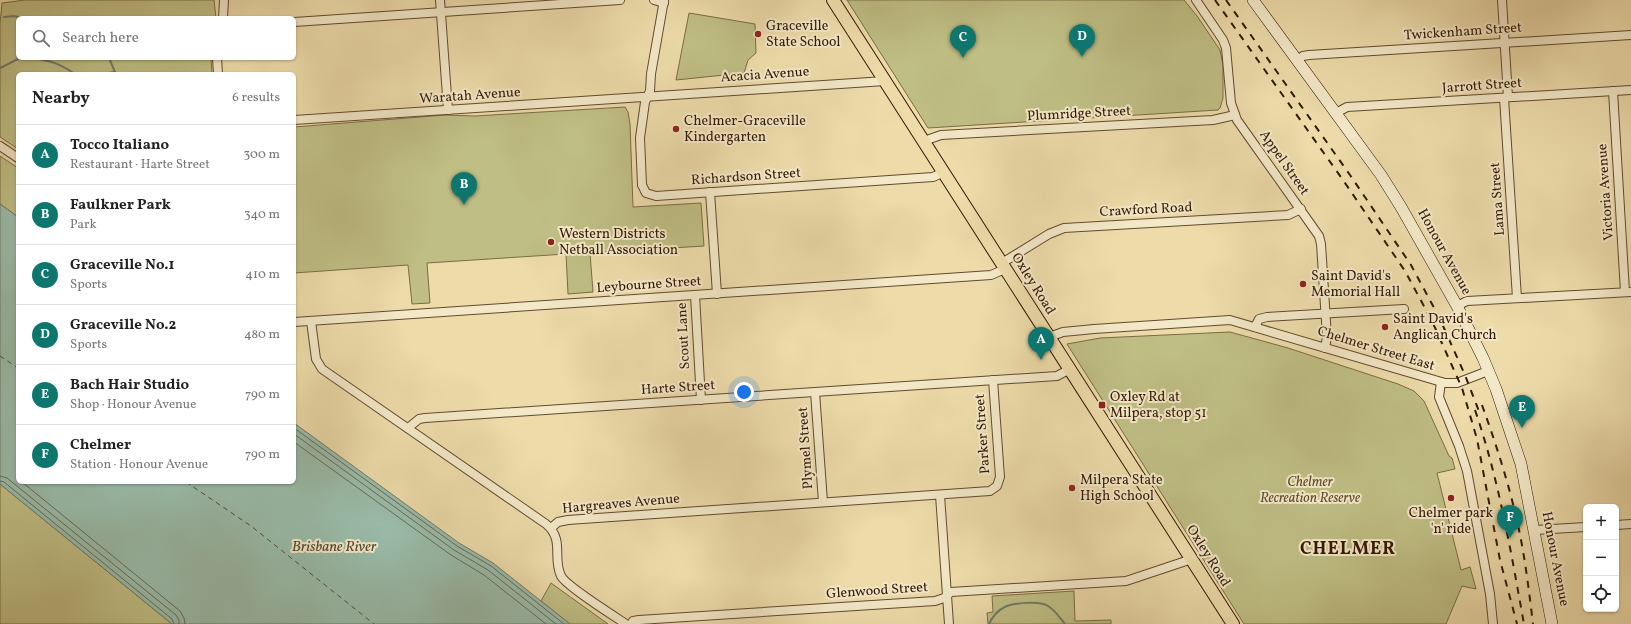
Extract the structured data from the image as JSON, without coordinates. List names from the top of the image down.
{
  "streets": {
    "main road": ["Honour Avenue", "Oxley Road"],
    "street": [
      "Twickenham Street",
      "Acacia Avenue",
      "Jarrott Street",
      "Waratah Avenue",
      "Plumridge Street",
      "Appel Street",
      "Richardson Street",
      "Victoria Avenue",
      "Lama Street",
      "Crawford Road",
      "Leybourne Street",
      "Scout Lane",
      "Chelmer Street East",
      "Harte Street",
      "Parker Street",
      "Plymel Street",
      "Hargreaves Avenue",
      "Glenwood Street"
    ]
  },
  "crossings": [
    ["Twickenham Street", "Lama Street"],
    ["Twickenham Street", "Honour Avenue"],
    ["Acacia Avenue", "Waratah Avenue"],
    ["Acacia Avenue", "Richardson Street"],
    ["Acacia Avenue", "Oxley Road"],
    ["Jarrott Street", "Victoria Avenue"],
    ["Jarrott Street", "Lama Street"],
    ["Jarrott Street", "Honour Avenue"],
    ["Waratah Avenue", "Richardson Street"],
    ["Plumridge Street", "Appel Street"],
    ["Plumridge Street", "Oxley Road"],
    ["Appel Street", "Crawford Road"],
    ["Appel Street", "Chelmer Street East"],
    ["Richardson Street", "Oxley Road"],
    ["Crawford Road", "Oxley Road"],
    ["Crawford Road", "Leybourne Street"],
    ["Honour Avenue", "Chelmer Street East"],
    ["Oxley Road", "Leybourne Street"],
    ["Oxley Road", "Chelmer Street East"],
    ["Oxley Road", "Harte Street"],
    ["Oxley Road", "Glenwood Street"],
    ["Leybourne Street", "Scout Lane"],
    ["Leybourne Street", "Hargreaves Avenue"],
    ["Scout Lane", "Harte Street"],
    ["Harte Street", "Parker Street"],
    ["Harte Street", "Plymel Street"],
    ["Harte Street", "Hargreaves Avenue"],
    ["Parker Street", "Hargreaves Avenue"],
    ["Plymel Street", "Hargreaves Avenue"]
  ],
  "districts": ["CHELMER"],
  "water": ["Brisbane River"],
  "parks": ["Chelmer Recreation Reserve"],
  "places": {
    "other": [
      "Graceville State School",
      "Chelmer-Graceville Kindergarten",
      "Western Districts Netball Association",
      "Saint David's Memorial Hall",
      "Saint David's Anglican Church",
      "Milpera State High School",
      "Chelmer park 'n' ride"
    ],
    "transit": ["Oxley Rd at Milpera, stop 51"]
  },
  "page": {
    "search": "Search here",
    "pins": [
      "D",
      "C",
      "B",
      "A",
      "E",
      "F"
    ],
    "heading": ["Nearby", "6 results"],
    "list": [
      {
        "mark": "A",
        "name": "Tocco Italiano",
        "note": "Restaurant · Harte Street",
        "value": "300 m"
      },
      {
        "mark": "B",
        "name": "Faulkner Park",
        "note": "Park",
        "value": "340 m"
      },
      {
        "mark": "C",
        "name": "Graceville No.1",
        "note": "Sports",
        "value": "410 m"
      },
      {
        "mark": "D",
        "name": "Graceville No.2",
        "note": "Sports",
        "value": "480 m"
      },
      {
        "mark": "E",
        "name": "Bach Hair Studio",
        "note": "Shop · Honour Avenue",
        "value": "790 m"
      },
      {
        "mark": "F",
        "name": "Chelmer",
        "note": "Station · Honour Avenue",
        "value": "790 m"
      }
    ],
    "map_buttons": ["+", "−"]
  }
}
